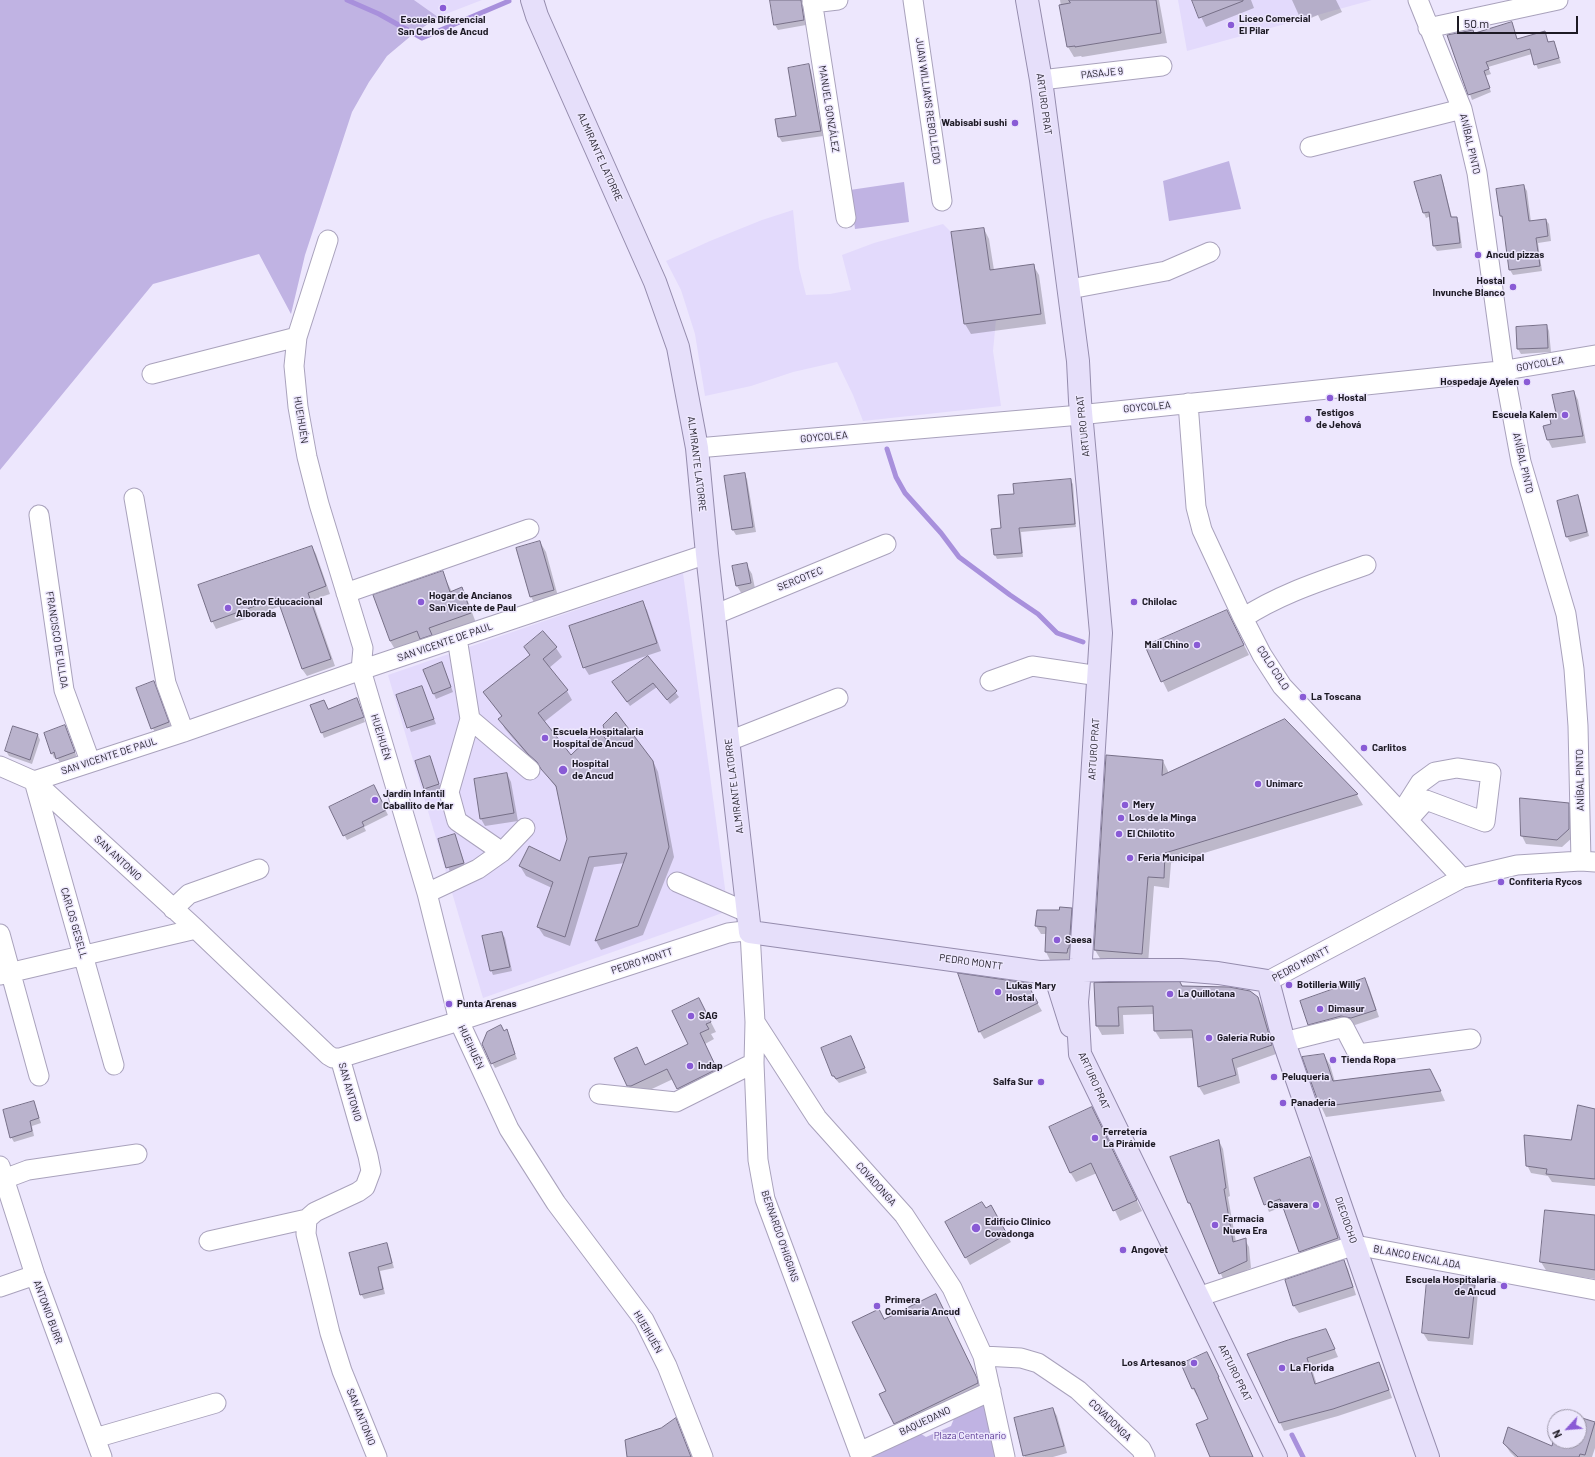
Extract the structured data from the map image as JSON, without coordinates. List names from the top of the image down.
{
  "streets": {
    "main road": [
      "ARTURO PRAT",
      "ALMIRANTE LATORRE",
      "PEDRO MONTT",
      "DIECIOCHO"
    ],
    "street": [
      "PASAJE 9",
      "JUAN WILLIAMS REBOLLEDO",
      "MANUEL GONZÁLEZ",
      "ANÍBAL PINTO",
      "GOYCOLEA",
      "HUEIHUÉN",
      "SERCOTEC",
      "FRANCISCO DE ULLOA",
      "SAN VICENTE DE PAUL",
      "COLO COLO",
      "SAN ANTONIO",
      "CARLOS GESELL",
      "COVADONGA",
      "BERNARDO O'HIGGINS",
      "BLANCO ENCALADA",
      "ANTONIO BURR",
      "BAQUEDANO"
    ]
  },
  "crossings": [
    ["PASAJE 9", "ARTURO PRAT"],
    ["ARTURO PRAT", "GOYCOLEA"],
    ["ARTURO PRAT", "PEDRO MONTT"],
    ["ARTURO PRAT", "BLANCO ENCALADA"],
    ["ANÍBAL PINTO", "GOYCOLEA"],
    ["ANÍBAL PINTO", "PEDRO MONTT"],
    ["ALMIRANTE LATORRE", "GOYCOLEA"],
    ["ALMIRANTE LATORRE", "SERCOTEC"],
    ["ALMIRANTE LATORRE", "SAN VICENTE DE PAUL"],
    ["ALMIRANTE LATORRE", "PEDRO MONTT"],
    ["ALMIRANTE LATORRE", "BERNARDO O'HIGGINS"],
    ["GOYCOLEA", "COLO COLO"],
    ["HUEIHUÉN", "SAN VICENTE DE PAUL"],
    ["HUEIHUÉN", "PEDRO MONTT"],
    ["FRANCISCO DE ULLOA", "SAN VICENTE DE PAUL"],
    ["SAN VICENTE DE PAUL", "SAN ANTONIO"],
    ["SAN VICENTE DE PAUL", "CARLOS GESELL"],
    ["COLO COLO", "PEDRO MONTT"],
    ["SAN ANTONIO", "CARLOS GESELL"],
    ["SAN ANTONIO", "PEDRO MONTT"],
    ["PEDRO MONTT", "DIECIOCHO"],
    ["PEDRO MONTT", "BERNARDO O'HIGGINS"],
    ["COVADONGA", "BERNARDO O'HIGGINS"],
    ["COVADONGA", "BAQUEDANO"],
    ["DIECIOCHO", "BLANCO ENCALADA"],
    ["BERNARDO O'HIGGINS", "BAQUEDANO"]
  ],
  "parks": ["Plaza Centenario"],
  "places": [
    "Escuela Diferencial San Carlos de Ancud",
    "Liceo Comercial El Pilar",
    "Wabisabi sushi",
    "Ancud pizzas",
    "Hostal Invunche Blanco",
    "Hospedaje Ayelen",
    "Hostal",
    "Escuela Kalem",
    "Testigos de Jehová",
    "Hogar de Ancianos San Vicente de Paul",
    "Chilolac",
    "Centro Educacional Alborada",
    "Mall Chino",
    "La Toscana",
    "Escuela Hospitalaria Hospital de Ancud",
    "Carlitos",
    "Hospital de Ancud",
    "Unimarc",
    "Jardín Infantil Caballito de Mar",
    "Mery",
    "Los de la Minga",
    "El Chilotito",
    "Feria Municipal",
    "Confiteria Rycos",
    "Saesa",
    "Botilleria Willy",
    "Lukas Mary Hostal",
    "La Quillotana",
    "Punta Arenas",
    "Dimasur",
    "SAG",
    "Galería Rubio",
    "Tienda Ropa",
    "Indap",
    "Peluqueria",
    "Salfa Sur",
    "Panadería",
    "Ferretería La Pirámide",
    "Casavera",
    "Farmacia Nueva Era",
    "Edificio Clinico Covadonga",
    "Angovet",
    "Escuela Hospitalaria de Ancud",
    "Primera Comisaría Ancud",
    "Los Artesanos",
    "La Florida"
  ],
  "scale_bar": "50 m",
  "north": "bottom left"
}
